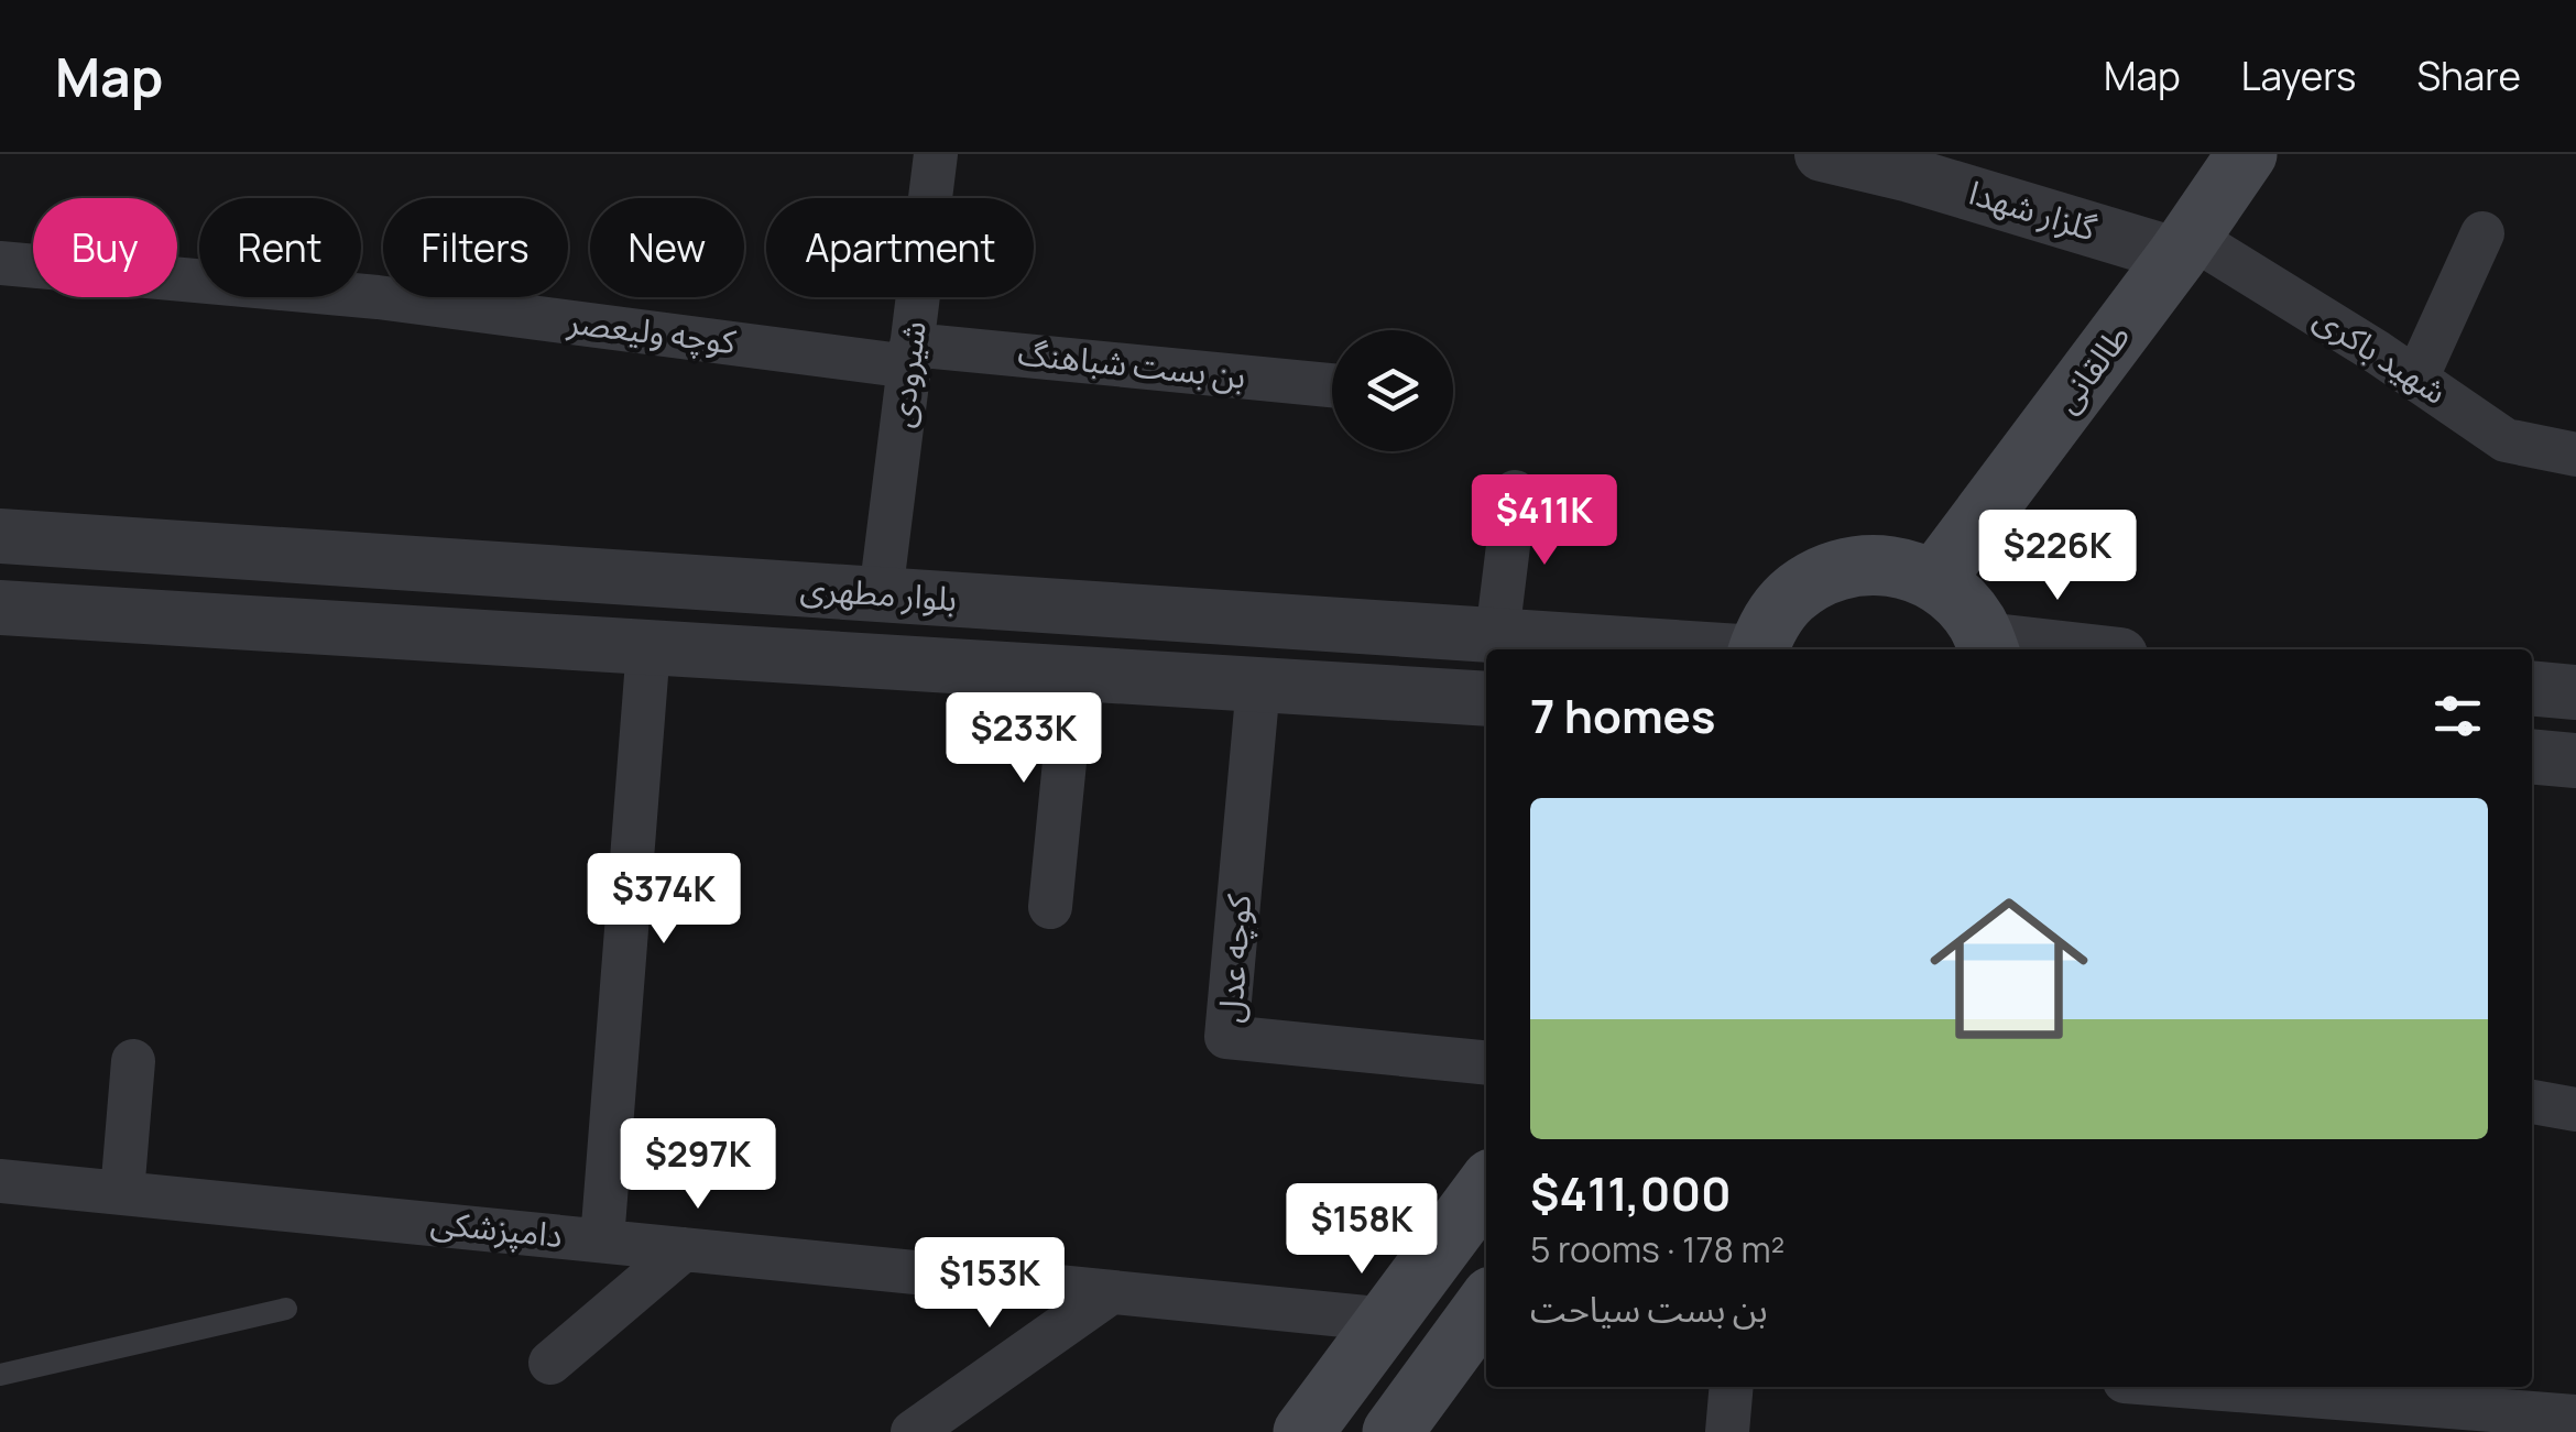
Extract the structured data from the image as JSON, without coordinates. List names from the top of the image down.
{
  "streets": {
    "main road": ["طالقانی"],
    "street": [
      "گلزار شهدا",
      "کوچه ولیعصر",
      "شهید باکری",
      "بن بست شباهنگ",
      "شیرودی",
      "بلوار مطهری",
      "کوچه عدل",
      "دامپزشکی"
    ]
  },
  "crossings": [
    ["گلزار شهدا", "شهید باکری"],
    ["گلزار شهدا", "طالقانی"],
    ["کوچه ولیعصر", "بن بست شباهنگ"],
    ["کوچه ولیعصر", "شیرودی"],
    ["شهید باکری", "طالقانی"],
    ["بن بست شباهنگ", "شیرودی"],
    ["شیرودی", "بلوار مطهری"],
    ["بلوار مطهری", "کوچه عدل"]
  ],
  "page": {
    "header": "Map",
    "nav": ["Map", "Layers", "Share"],
    "chip": [
      "Buy",
      "Rent",
      "Filters",
      "New",
      "Apartment"
    ],
    "price": [
      "$411K",
      "$226K",
      "$233K",
      "$374K",
      "$297K",
      "$158K",
      "$153K"
    ],
    "heading": "7 homes",
    "list": [
      {
        "name": "$411,000",
        "note": "5 rooms · 178 m² · بن بست سیاحت"
      }
    ]
  }
}
